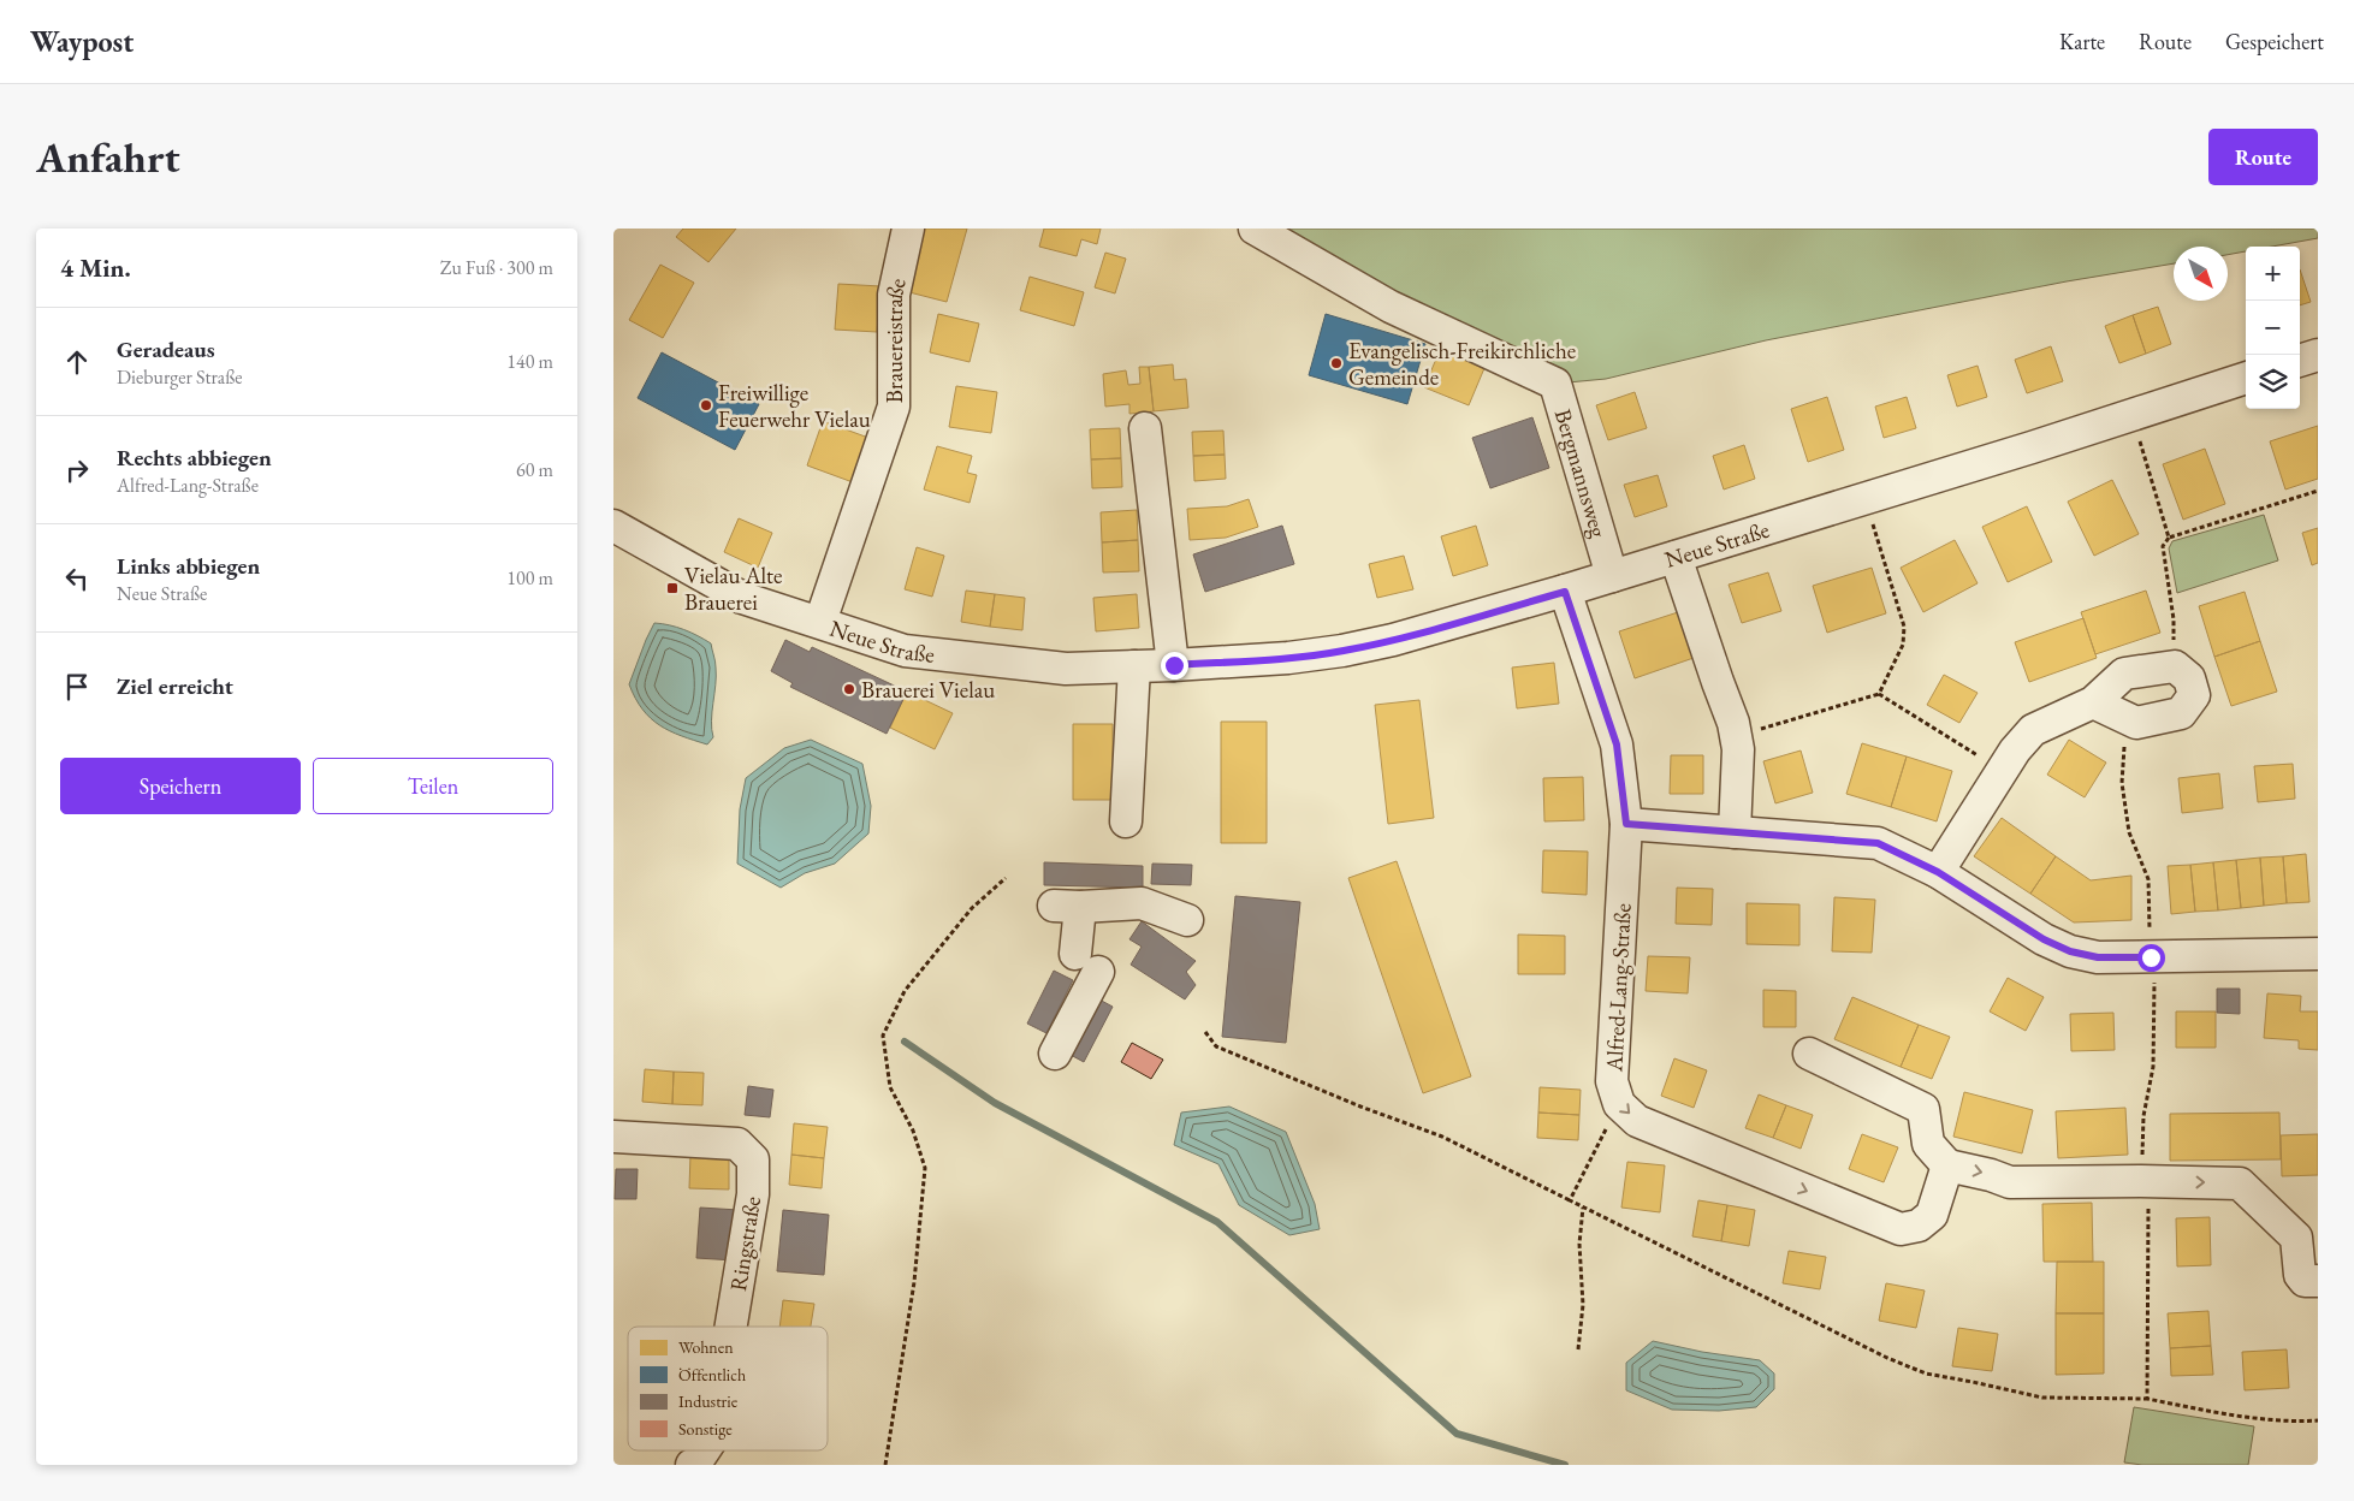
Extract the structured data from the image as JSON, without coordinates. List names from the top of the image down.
{
  "streets": {
    "street": [
      "Brauereistraße",
      "Bergmannsweg",
      "Neue Straße",
      "Alfred-Lang-Straße",
      "Ringstraße"
    ]
  },
  "crossings": [
    ["Brauereistraße", "Neue Straße"],
    ["Bergmannsweg", "Neue Straße"],
    ["Neue Straße", "Alfred-Lang-Straße"]
  ],
  "one_way": ["Alfred-Lang-Straße"],
  "places": {
    "other": ["Evangelisch-Freikirchliche Gemeinde", "Freiwillige Feuerwehr Vielau", "Brauerei Vielau"],
    "transit": ["Vielau Alte Brauerei"]
  },
  "legend": [
    "Wohnen",
    "Öffentlich",
    "Industrie",
    "Sonstige"
  ],
  "north": "bottom right",
  "page": {
    "header": "Waypost",
    "nav": ["Karte", "Route", "Gespeichert"],
    "buttons": [
      "Route",
      ["Speichern", "Teilen"]
    ],
    "title": "Anfahrt",
    "heading": ["4 Min.", "Zu Fuß · 300 m"],
    "map_buttons": ["+", "−"],
    "list": [
      ["Geradeaus", "Dieburger Straße", "140 m"],
      ["Rechts abbiegen", "Alfred-Lang-Straße", "60 m"],
      ["Links abbiegen", "Neue Straße", "100 m"],
      "Ziel erreicht"
    ]
  }
}
